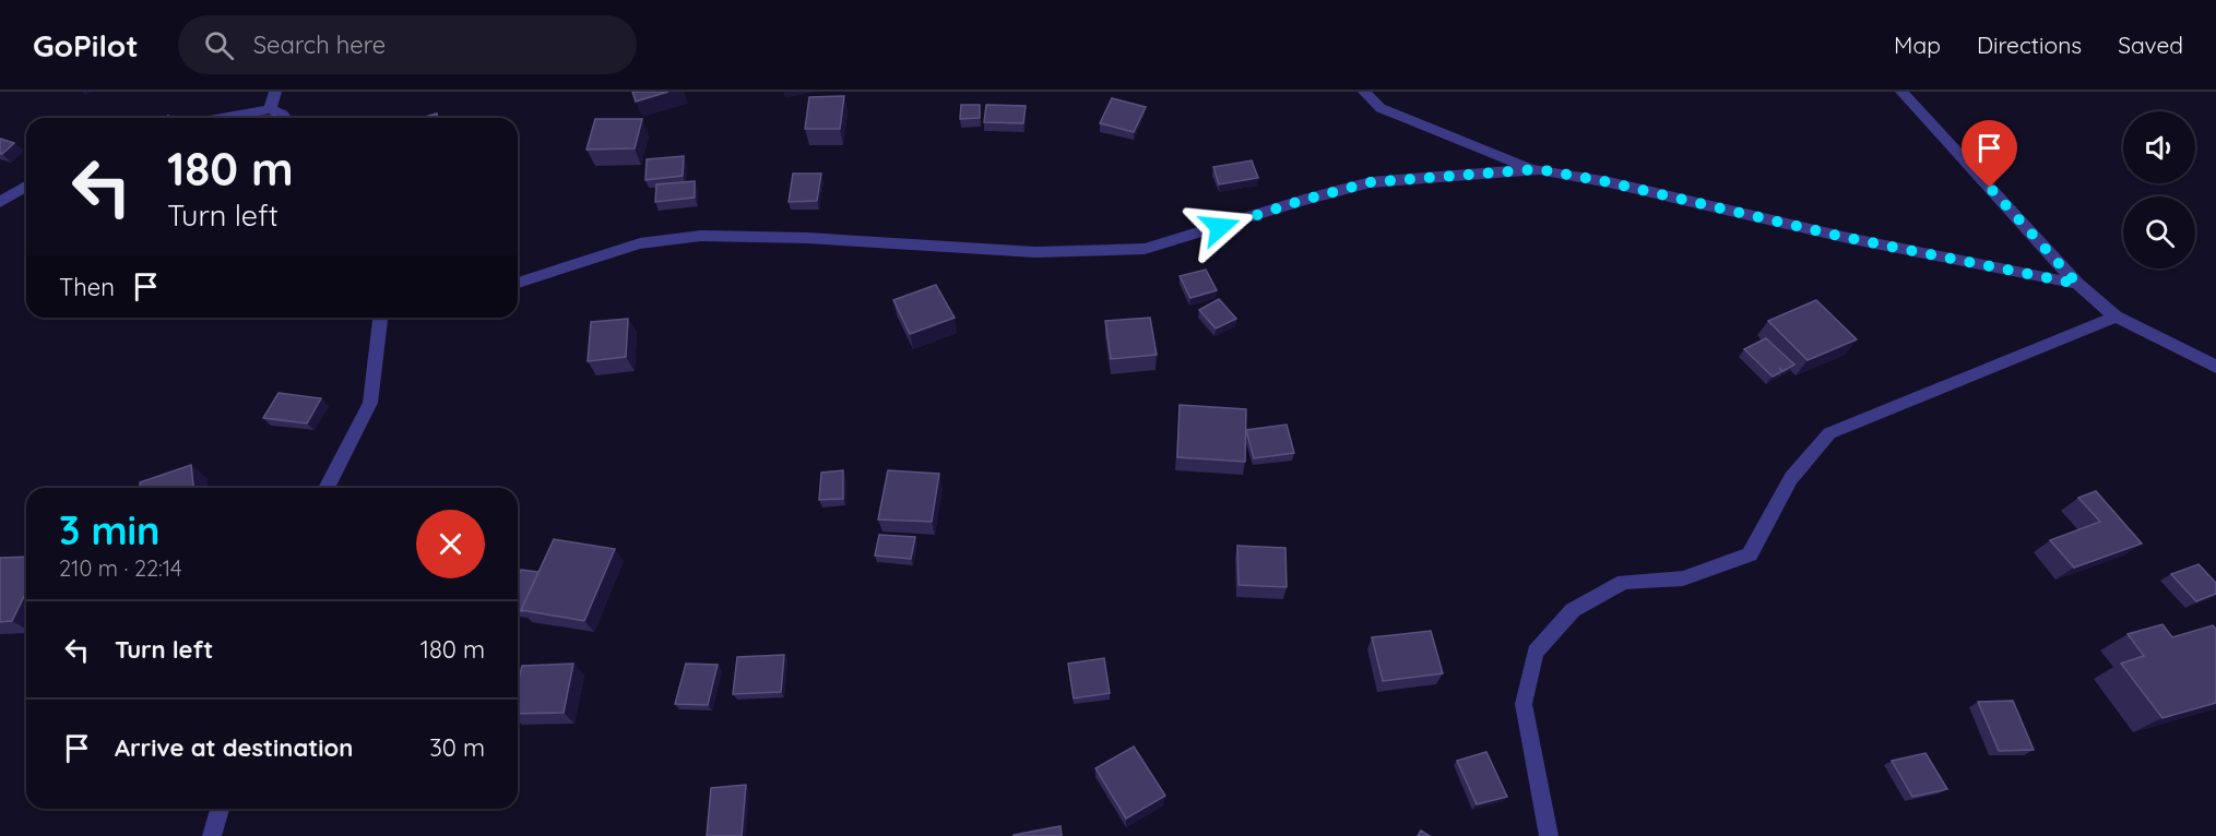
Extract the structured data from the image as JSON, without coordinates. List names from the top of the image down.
{
  "page": {
    "header": "GoPilot",
    "search": "Search here",
    "nav": ["Map", "Directions", "Saved"],
    "turn": ["180 m", "Turn left"],
    "then": "Then",
    "heading": ["3 min", "210 m · 22:14"],
    "list": [
      {
        "name": "Turn left",
        "value": "180 m"
      },
      {
        "name": "Arrive at destination",
        "value": "30 m"
      }
    ]
  }
}
